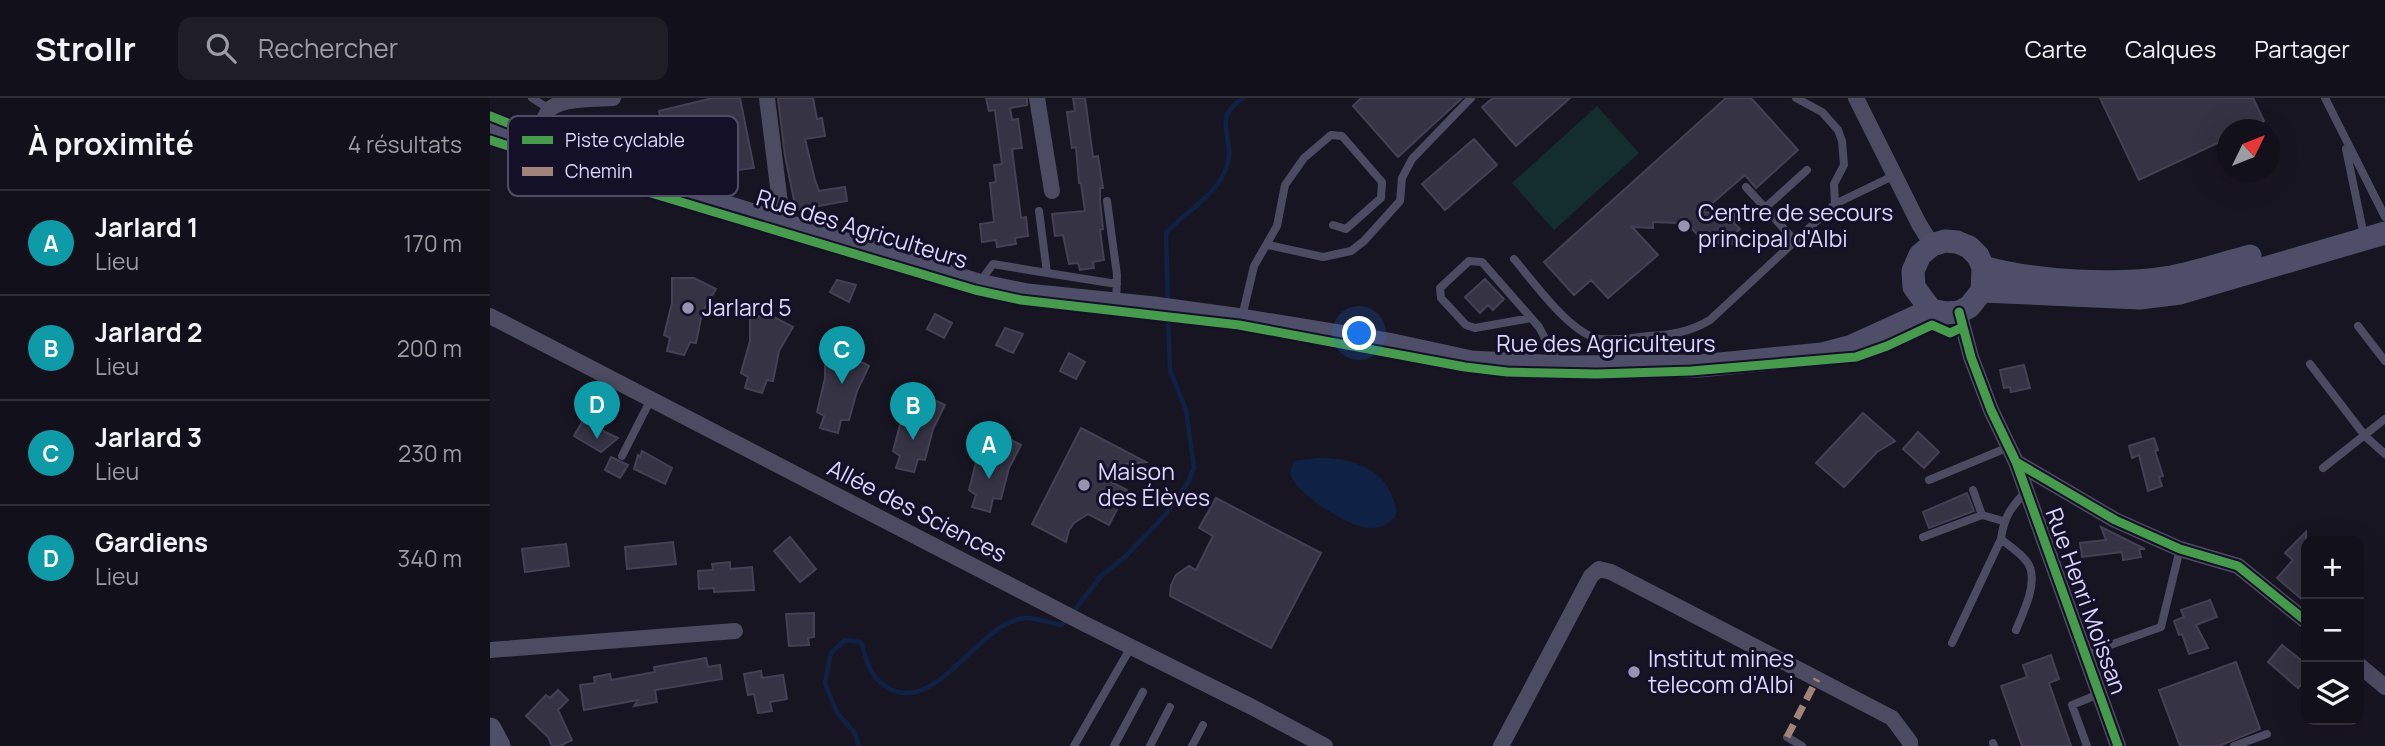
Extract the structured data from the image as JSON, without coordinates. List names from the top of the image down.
{
  "streets": {
    "street": ["Rue des Agriculteurs", "Allée des Sciences", "Rue Henri Moissan"]
  },
  "crossings": [
    ["Rue des Agriculteurs", "Rue Henri Moissan"]
  ],
  "places": [
    "Centre de secours principal d'Albi",
    "Jarlard 5",
    "Maison des Élèves",
    "Institut mines telecom d'Albi"
  ],
  "legend": ["Piste cyclable", "Chemin"],
  "north": "top right",
  "page": {
    "header": "Strollr",
    "search": "Rechercher",
    "nav": ["Carte", "Calques", "Partager"],
    "heading": ["À proximité", "4 résultats"],
    "list": [
      {
        "mark": "A",
        "name": "Jarlard 1",
        "note": "Lieu",
        "value": "170 m"
      },
      {
        "mark": "B",
        "name": "Jarlard 2",
        "note": "Lieu",
        "value": "200 m"
      },
      {
        "mark": "C",
        "name": "Jarlard 3",
        "note": "Lieu",
        "value": "230 m"
      },
      {
        "mark": "D",
        "name": "Gardiens",
        "note": "Lieu",
        "value": "340 m"
      }
    ],
    "pins": [
      "C",
      "D",
      "B",
      "A"
    ],
    "map_buttons": ["+", "−"]
  }
}
